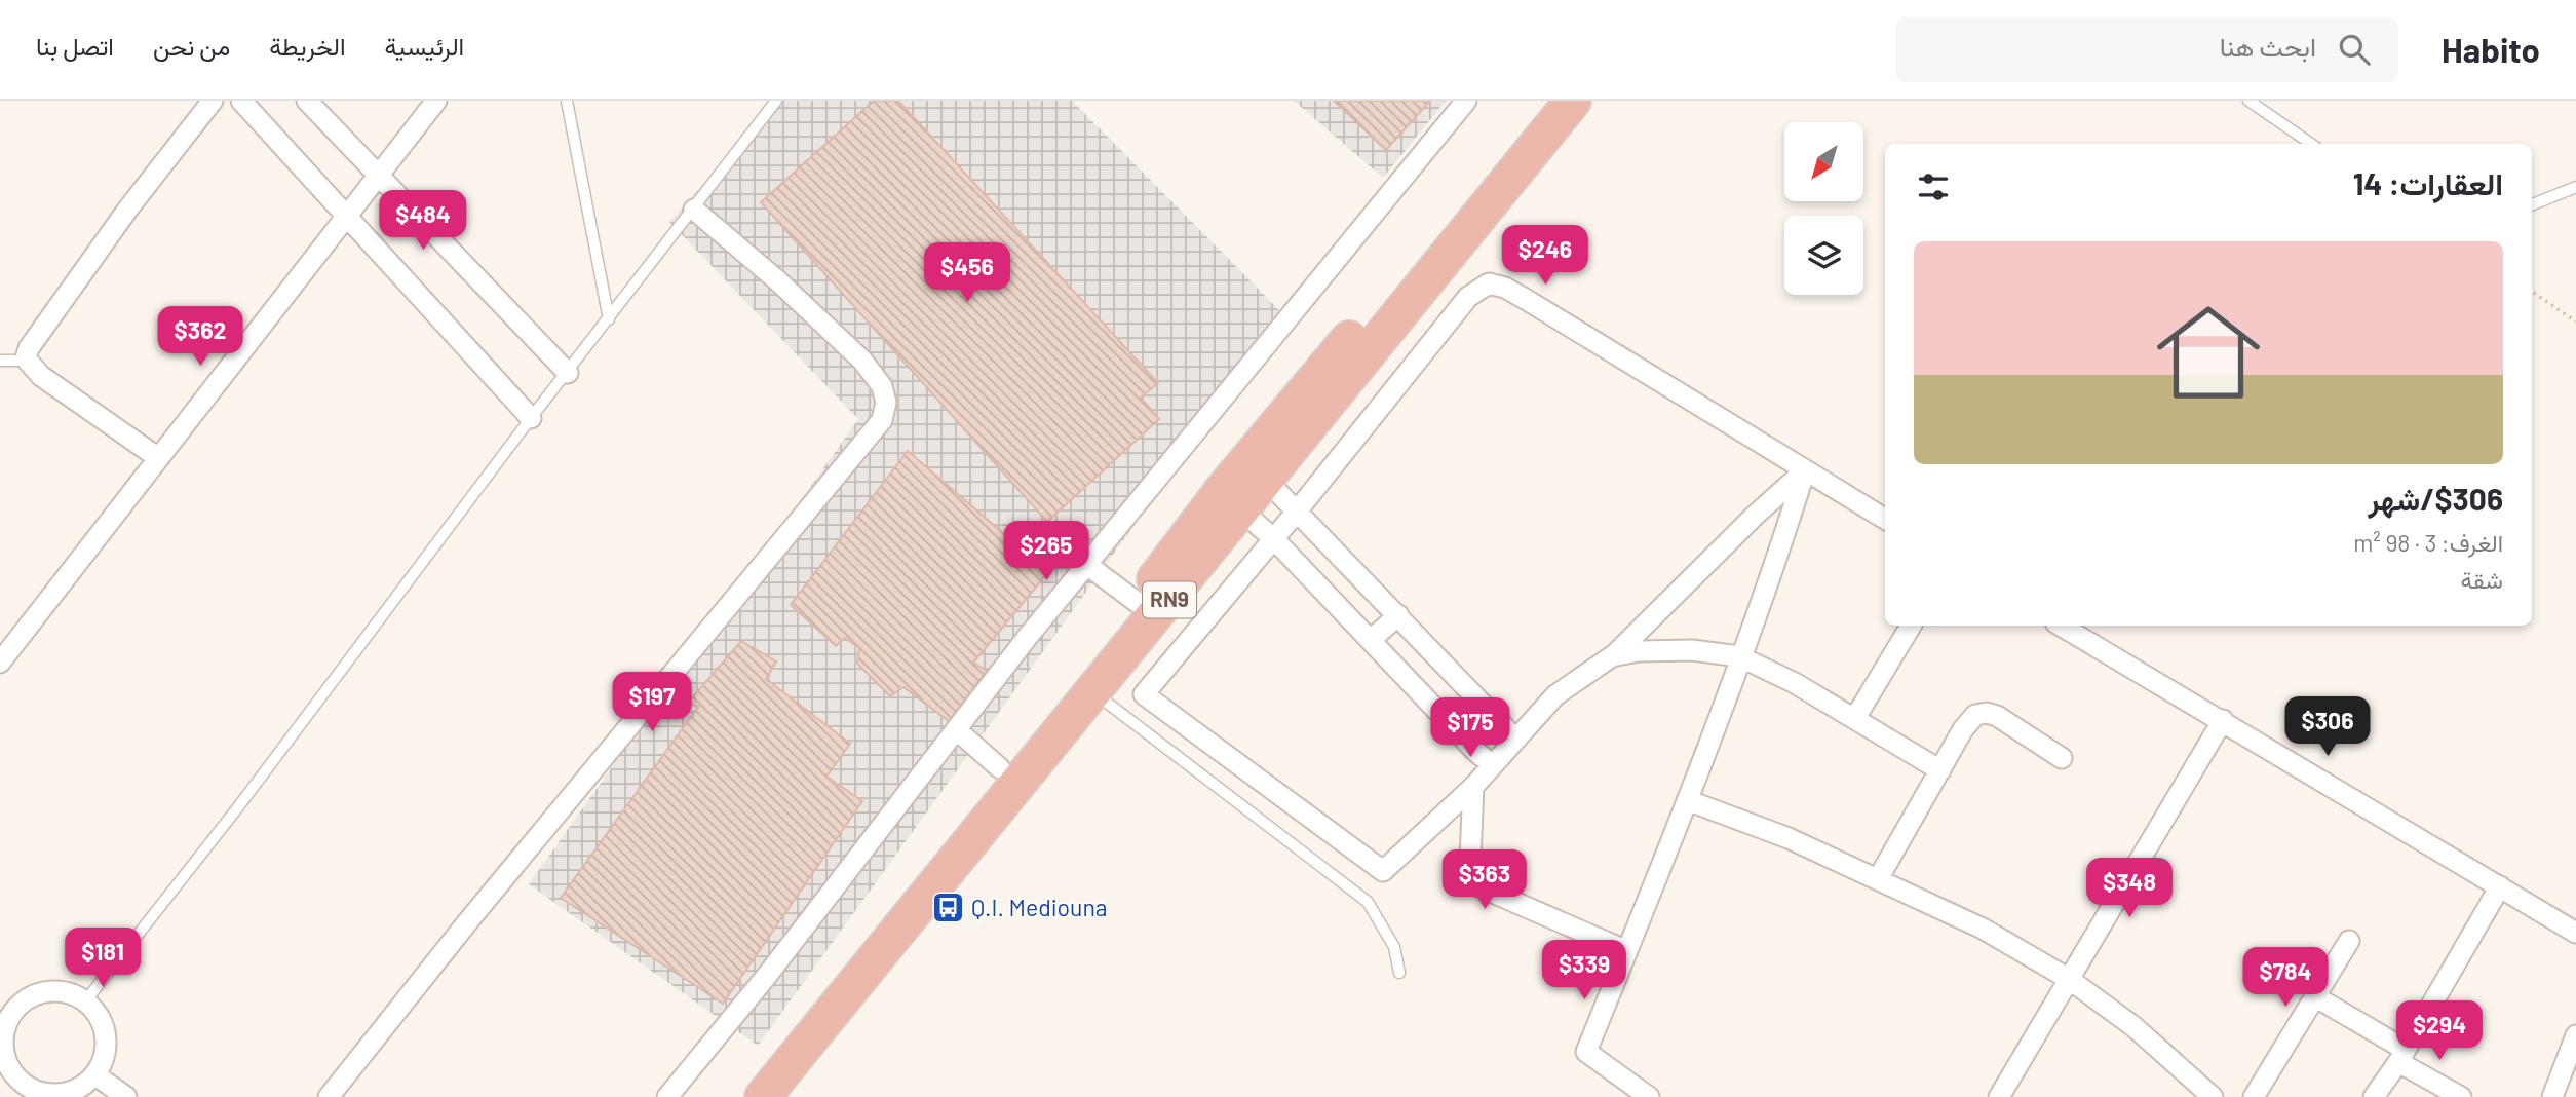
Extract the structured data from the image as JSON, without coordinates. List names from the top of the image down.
{
  "streets": {
    "highway": ["RN9"]
  },
  "places": {
    "bus stop": ["Q.I. Mediouna"]
  },
  "north": "bottom left",
  "page": {
    "header": "Habito",
    "search": "ابحث هنا",
    "nav": [
      "الرئيسية",
      "الخريطة",
      "من نحن",
      "اتصل بنا"
    ],
    "heading": "العقارات: 14",
    "price": [
      "$484",
      "$246",
      "$456",
      "$362",
      "$265",
      "$197",
      "$306",
      "$175",
      "$363",
      "$348",
      "$181",
      "$339",
      "$784",
      "$294"
    ],
    "list": [
      {
        "name": "$306/شهر",
        "note": "الغرف: 3 · 98 m² · شقة"
      }
    ]
  }
}
